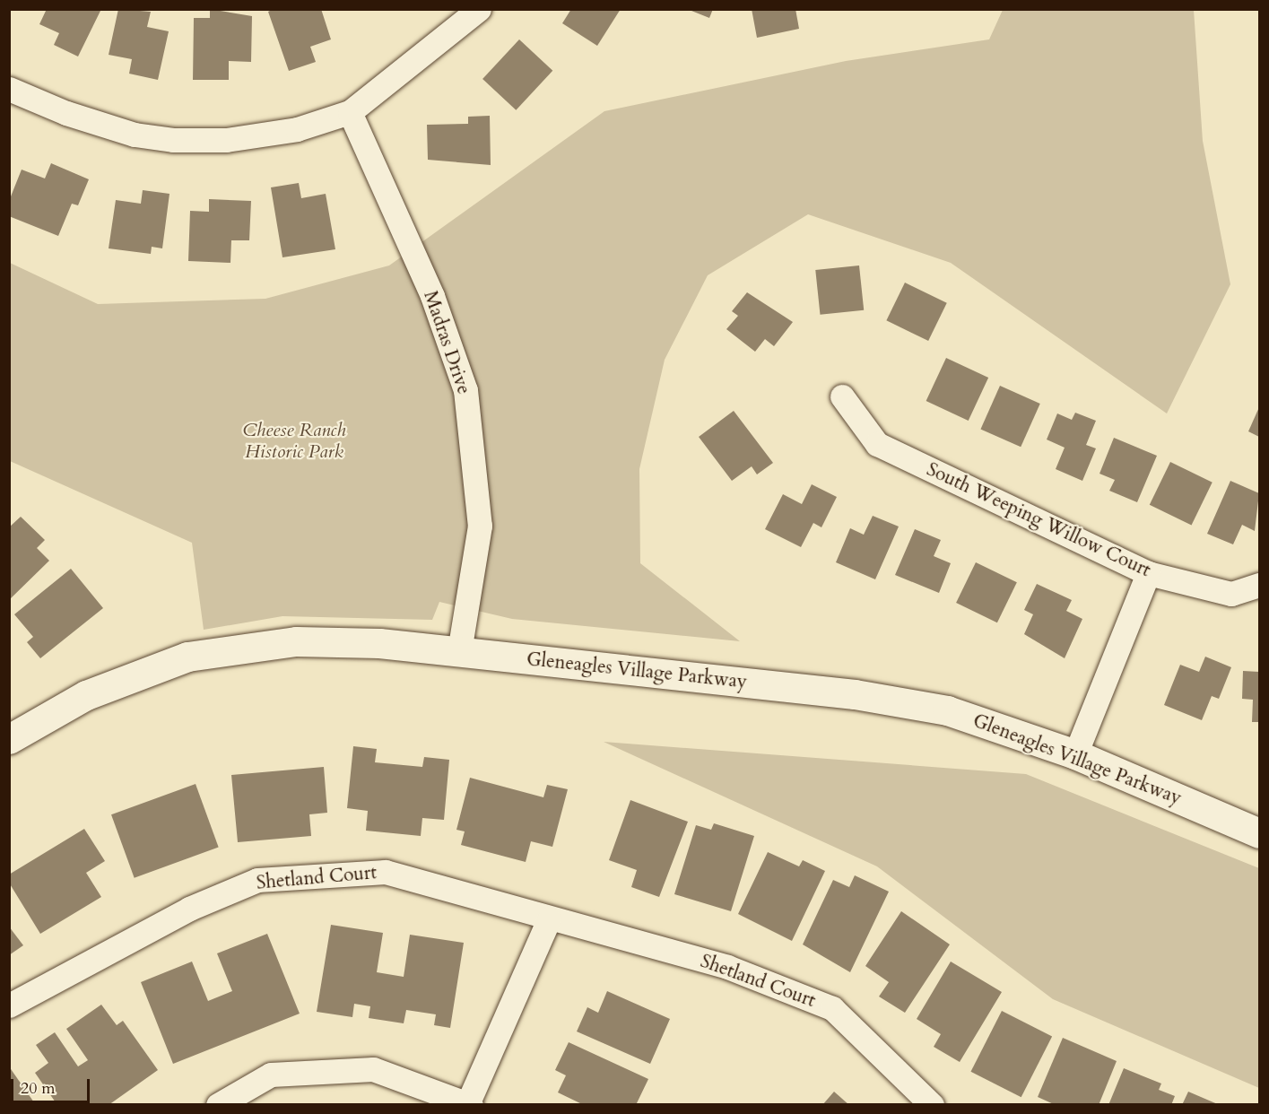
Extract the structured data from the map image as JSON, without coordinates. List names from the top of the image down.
{
  "streets": {
    "street": [
      "Madras Drive",
      "South Weeping Willow Court",
      "Gleneagles Village Parkway",
      "Shetland Court"
    ]
  },
  "crossings": [
    ["Madras Drive", "Gleneagles Village Parkway"]
  ],
  "parks": ["Cheese Ranch Historic Park"],
  "scale_bar": "20 m"
}
